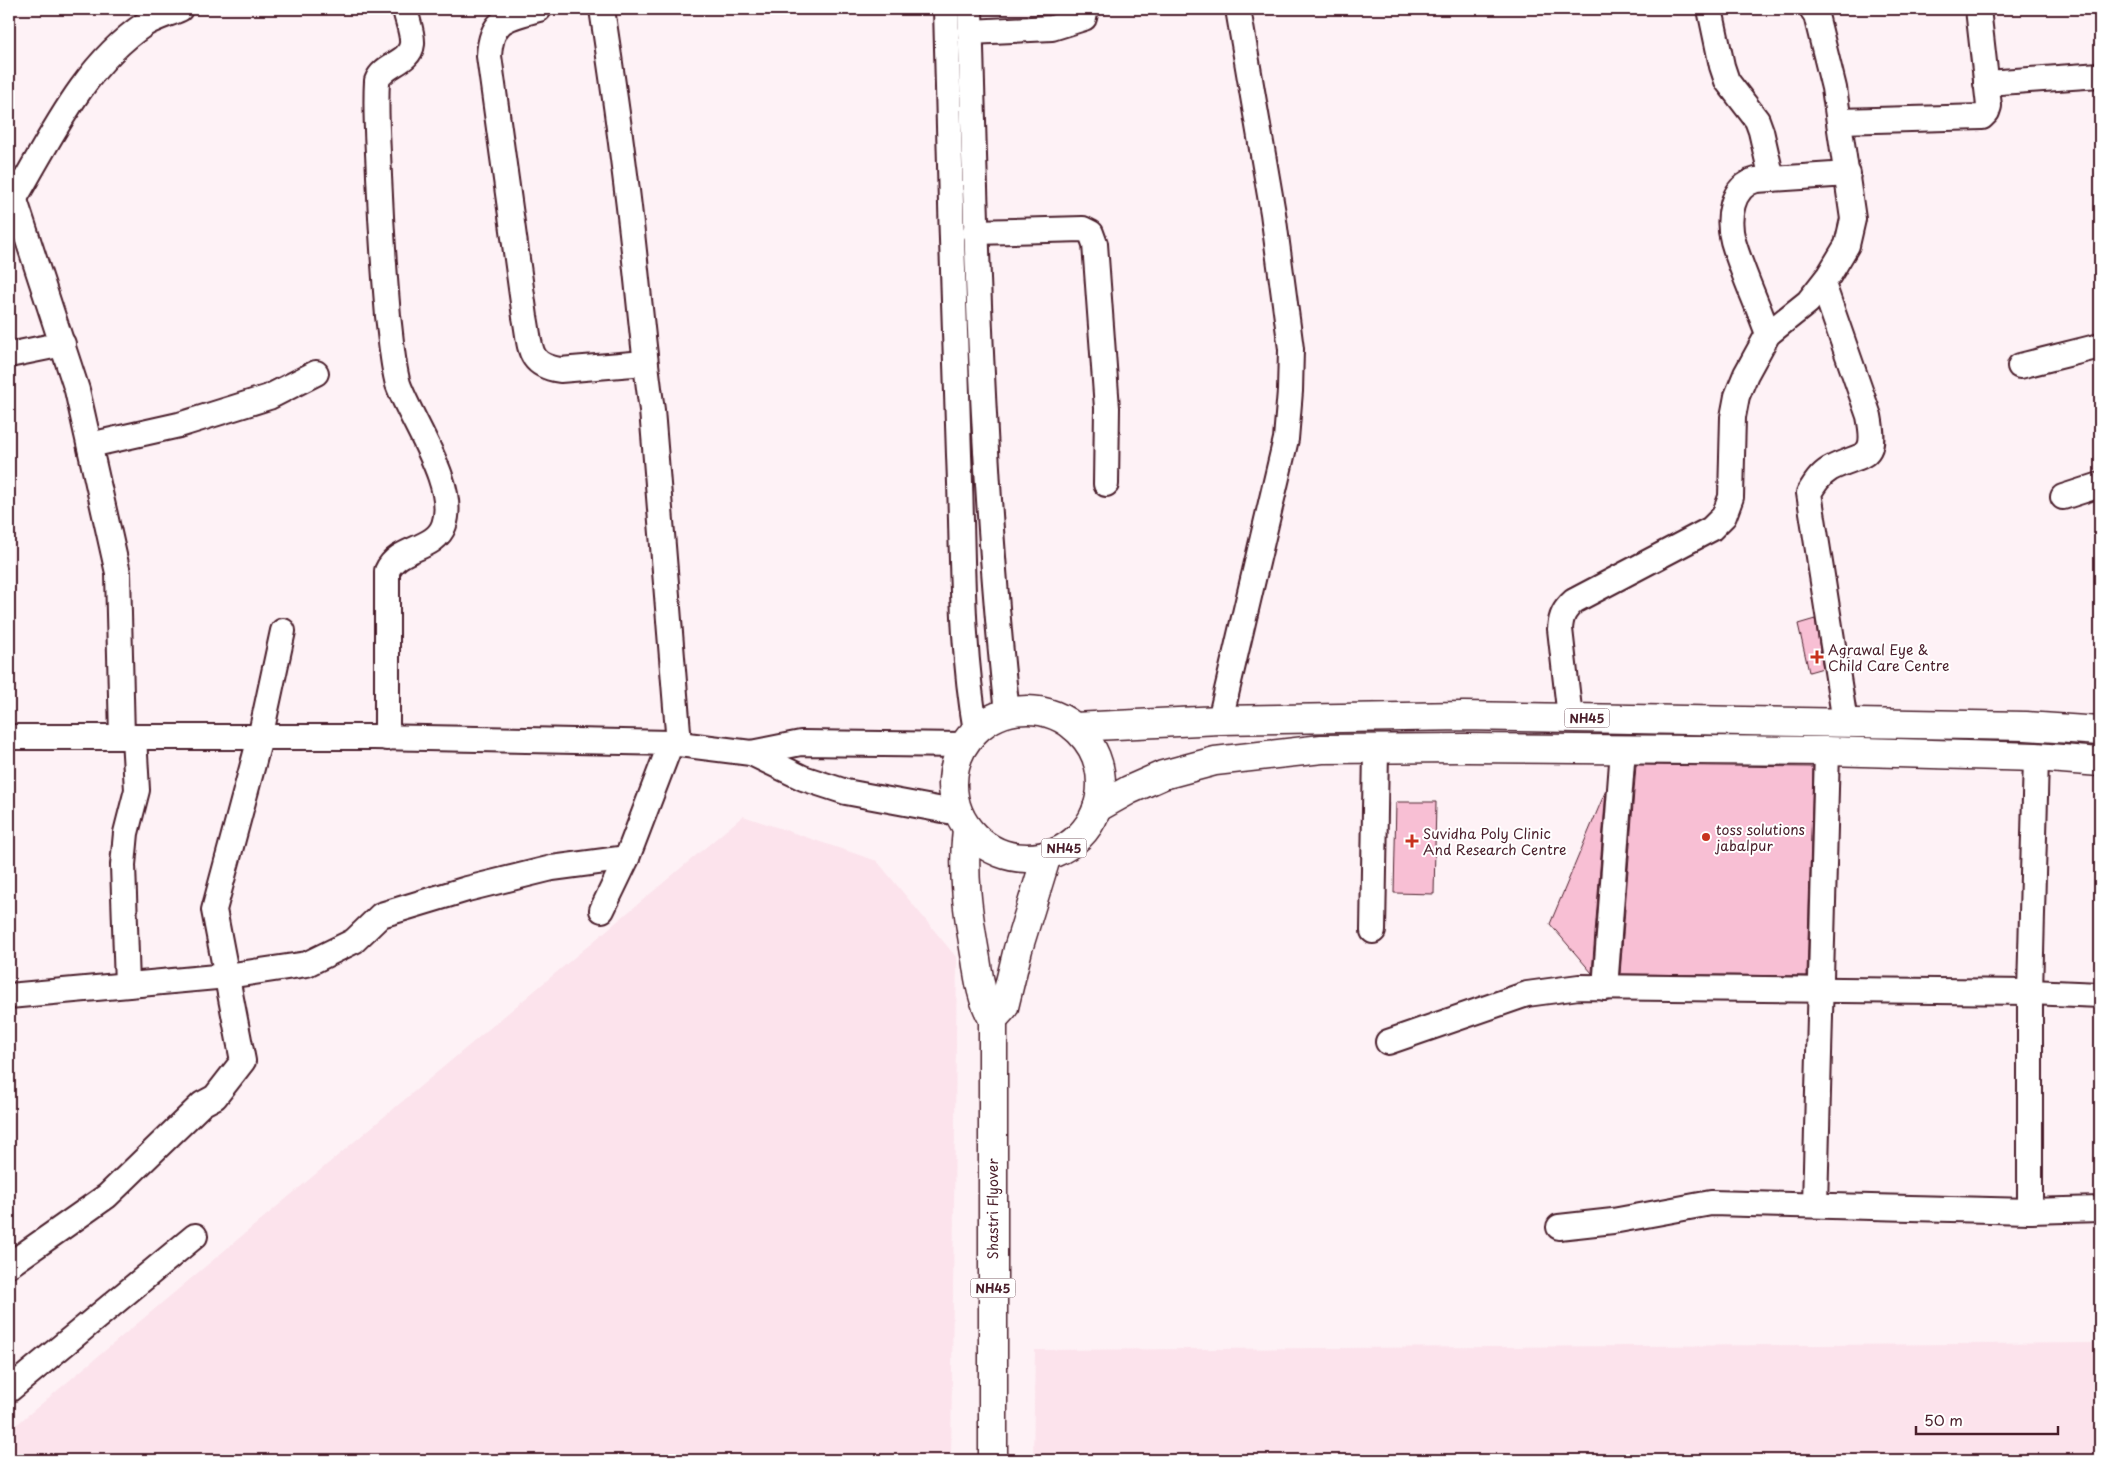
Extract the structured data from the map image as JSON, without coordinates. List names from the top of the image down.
{
  "streets": {
    "highway": ["NH45", "Shastri Flyover"]
  },
  "crossings": [
    ["NH45", "Shastri Flyover"]
  ],
  "places": {
    "health": ["Agrawal Eye & Child Care Centre", "Suvidha Poly Clinic And Research Centre"],
    "other": ["toss solutions jabalpur"]
  },
  "scale_bar": "50 m"
}
